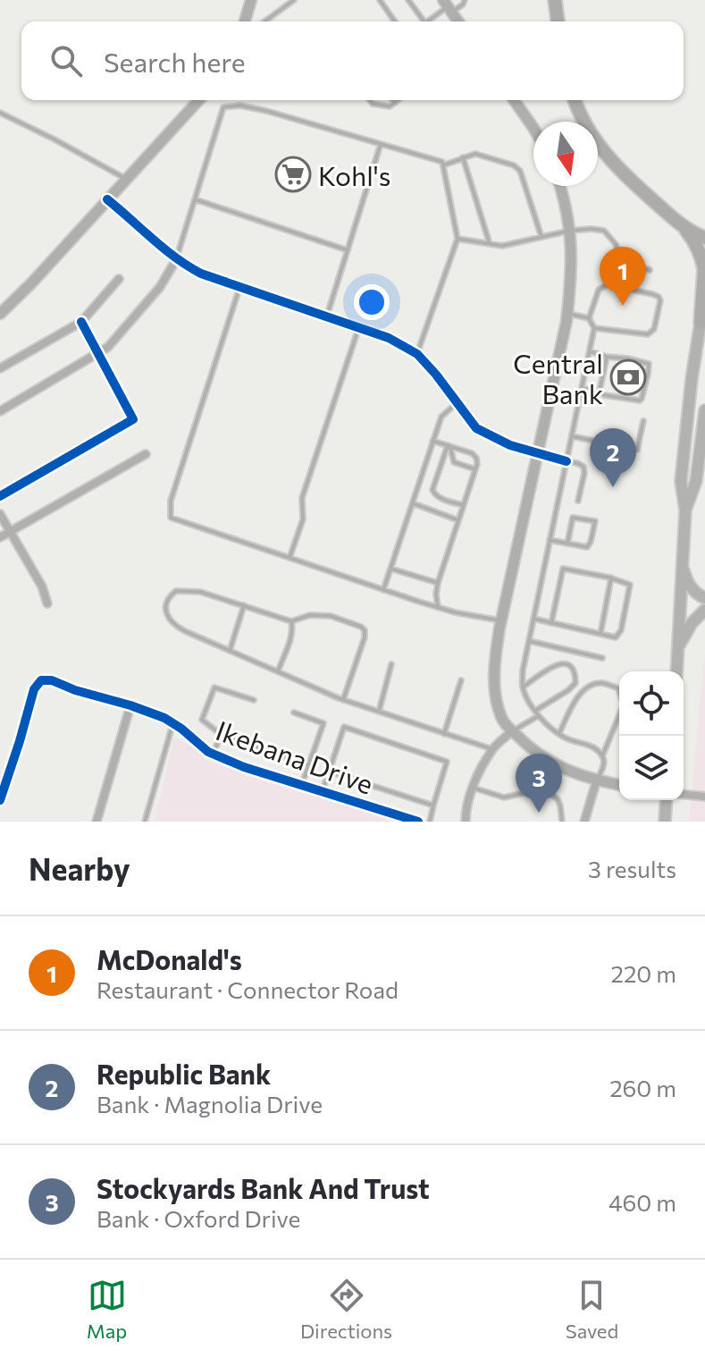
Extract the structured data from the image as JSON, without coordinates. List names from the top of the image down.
{
  "streets": {
    "street": ["Ikebana Drive"]
  },
  "places": {
    "supermarket": ["Kohl's"],
    "bank": ["Central Bank"]
  },
  "north": "bottom",
  "page": {
    "search": "Search here",
    "pins": ["1", "2", "3"],
    "heading": ["Nearby", "3 results"],
    "list": [
      {
        "mark": "1",
        "name": "McDonald's",
        "note": "Restaurant · Connector Road",
        "value": "220 m"
      },
      {
        "mark": "2",
        "name": "Republic Bank",
        "note": "Bank · Magnolia Drive",
        "value": "260 m"
      },
      {
        "mark": "3",
        "name": "Stockyards Bank And Trust",
        "note": "Bank · Oxford Drive",
        "value": "460 m"
      }
    ],
    "nav": ["Map", "Directions", "Saved"]
  }
}
